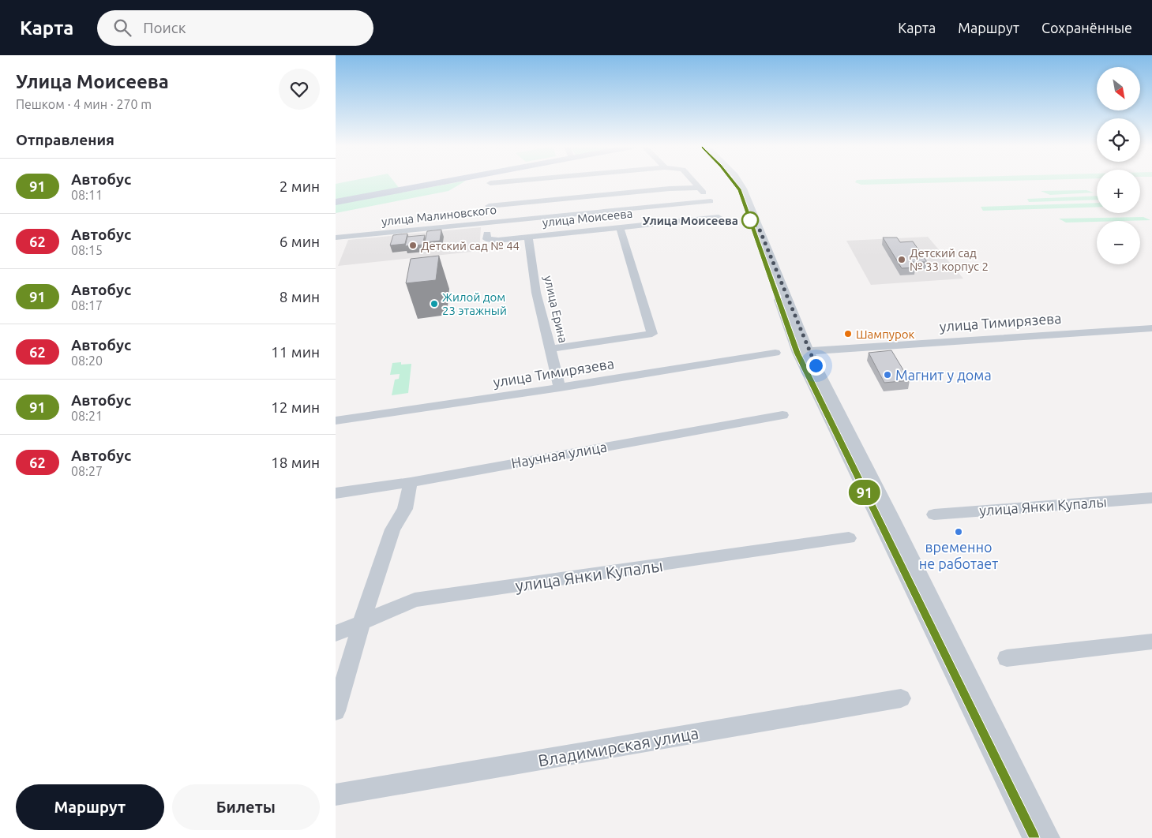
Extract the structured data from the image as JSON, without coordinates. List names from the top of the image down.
{
  "streets": {
    "street": [
      "улица Малиновского",
      "улица Моисеева",
      "улица Ерина",
      "улица Тимирязева",
      "Научная улица",
      "улица Янки Купалы",
      "Владимирская улица"
    ]
  },
  "crossings": [
    ["улица Моисеева", "улица Ерина"],
    ["улица Ерина", "улица Тимирязева"]
  ],
  "places": [
    "Улица Моисеева",
    "Детский сад № 44",
    "Детский сад № 33 корпус 2",
    "Жилой дом 23 этажный",
    "Шампурок",
    "Магнит у дома",
    "временно не работает"
  ],
  "lines": ["bus line 91"],
  "north": "bottom right",
  "page": {
    "header": "Карта",
    "search": "Поиск",
    "nav": ["Карта", "Маршрут", "Сохранённые"],
    "heading": [
      ["Улица Моисеева", "Пешком · 4 мин · 270 m"],
      "Отправления"
    ],
    "on_map": "91",
    "map_buttons": ["+", "−"],
    "list": [
      {
        "mark": "91",
        "name": "Автобус",
        "note": "08:11",
        "value": "2 мин"
      },
      {
        "mark": "62",
        "name": "Автобус",
        "note": "08:15",
        "value": "6 мин"
      },
      {
        "mark": "91",
        "name": "Автобус",
        "note": "08:17",
        "value": "8 мин"
      },
      {
        "mark": "62",
        "name": "Автобус",
        "note": "08:20",
        "value": "11 мин"
      },
      {
        "mark": "91",
        "name": "Автобус",
        "note": "08:21",
        "value": "12 мин"
      },
      {
        "mark": "62",
        "name": "Автобус",
        "note": "08:27",
        "value": "18 мин"
      }
    ],
    "buttons": ["Маршрут", "Билеты"]
  }
}
